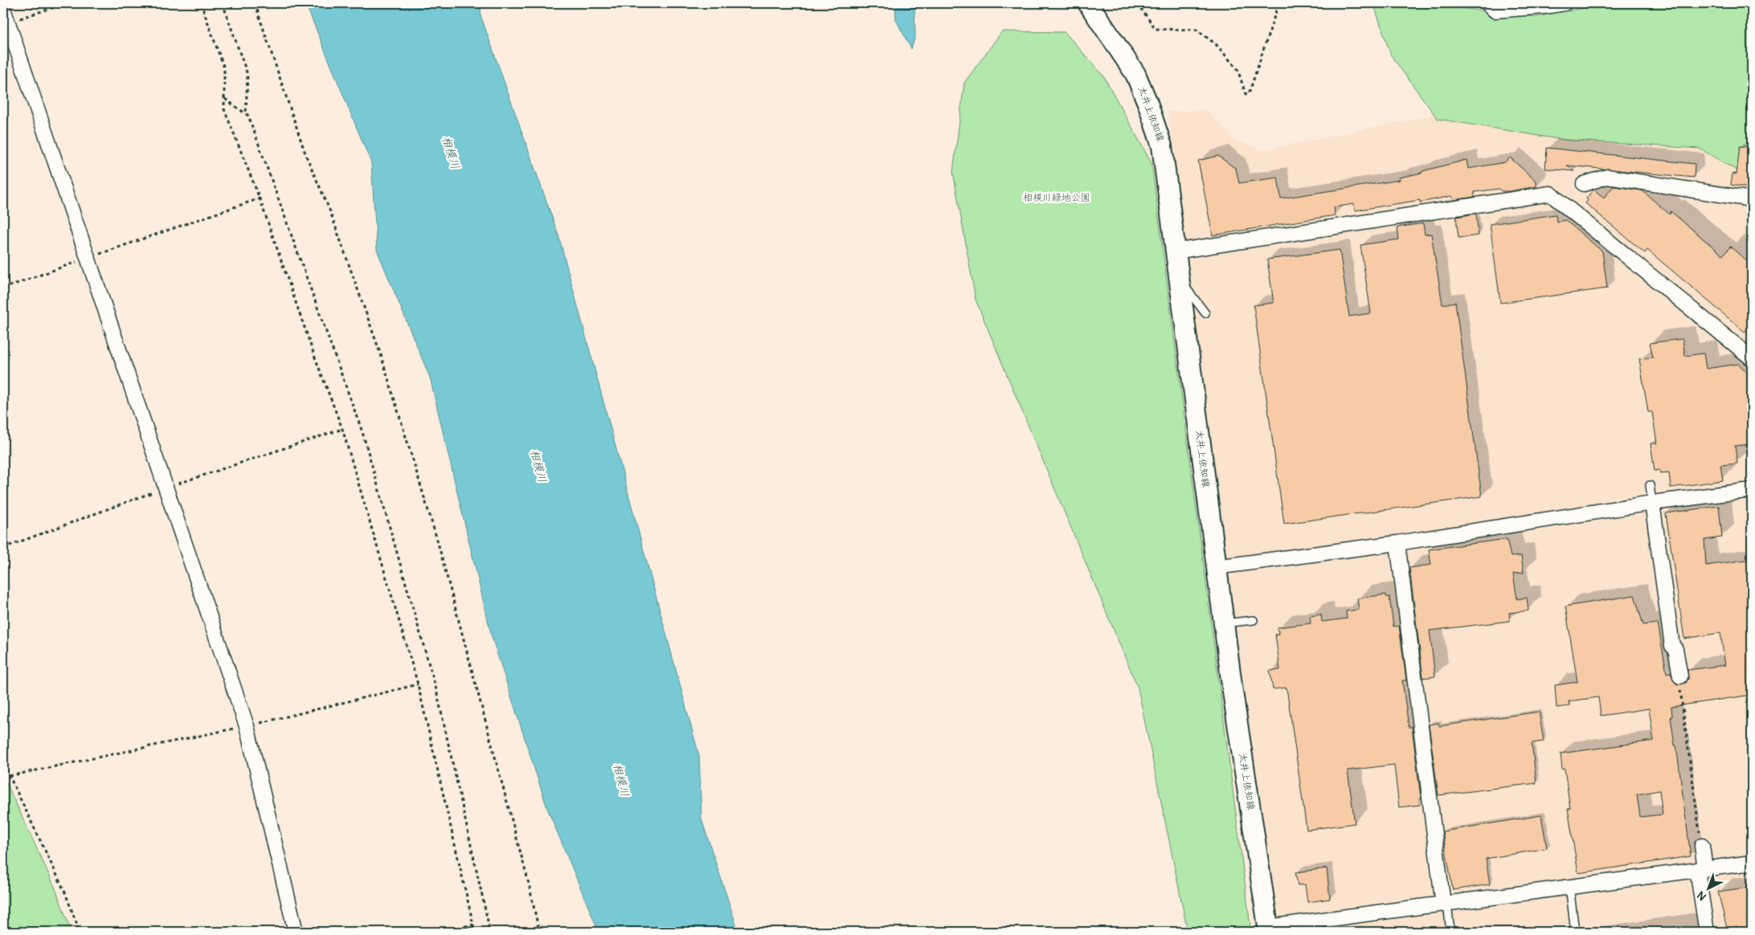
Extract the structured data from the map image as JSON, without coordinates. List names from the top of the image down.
{
  "streets": {
    "main road": ["太井上依知線"]
  },
  "water": ["相模川"],
  "parks": ["相模川緑地公園"],
  "north": "bottom left"
}
